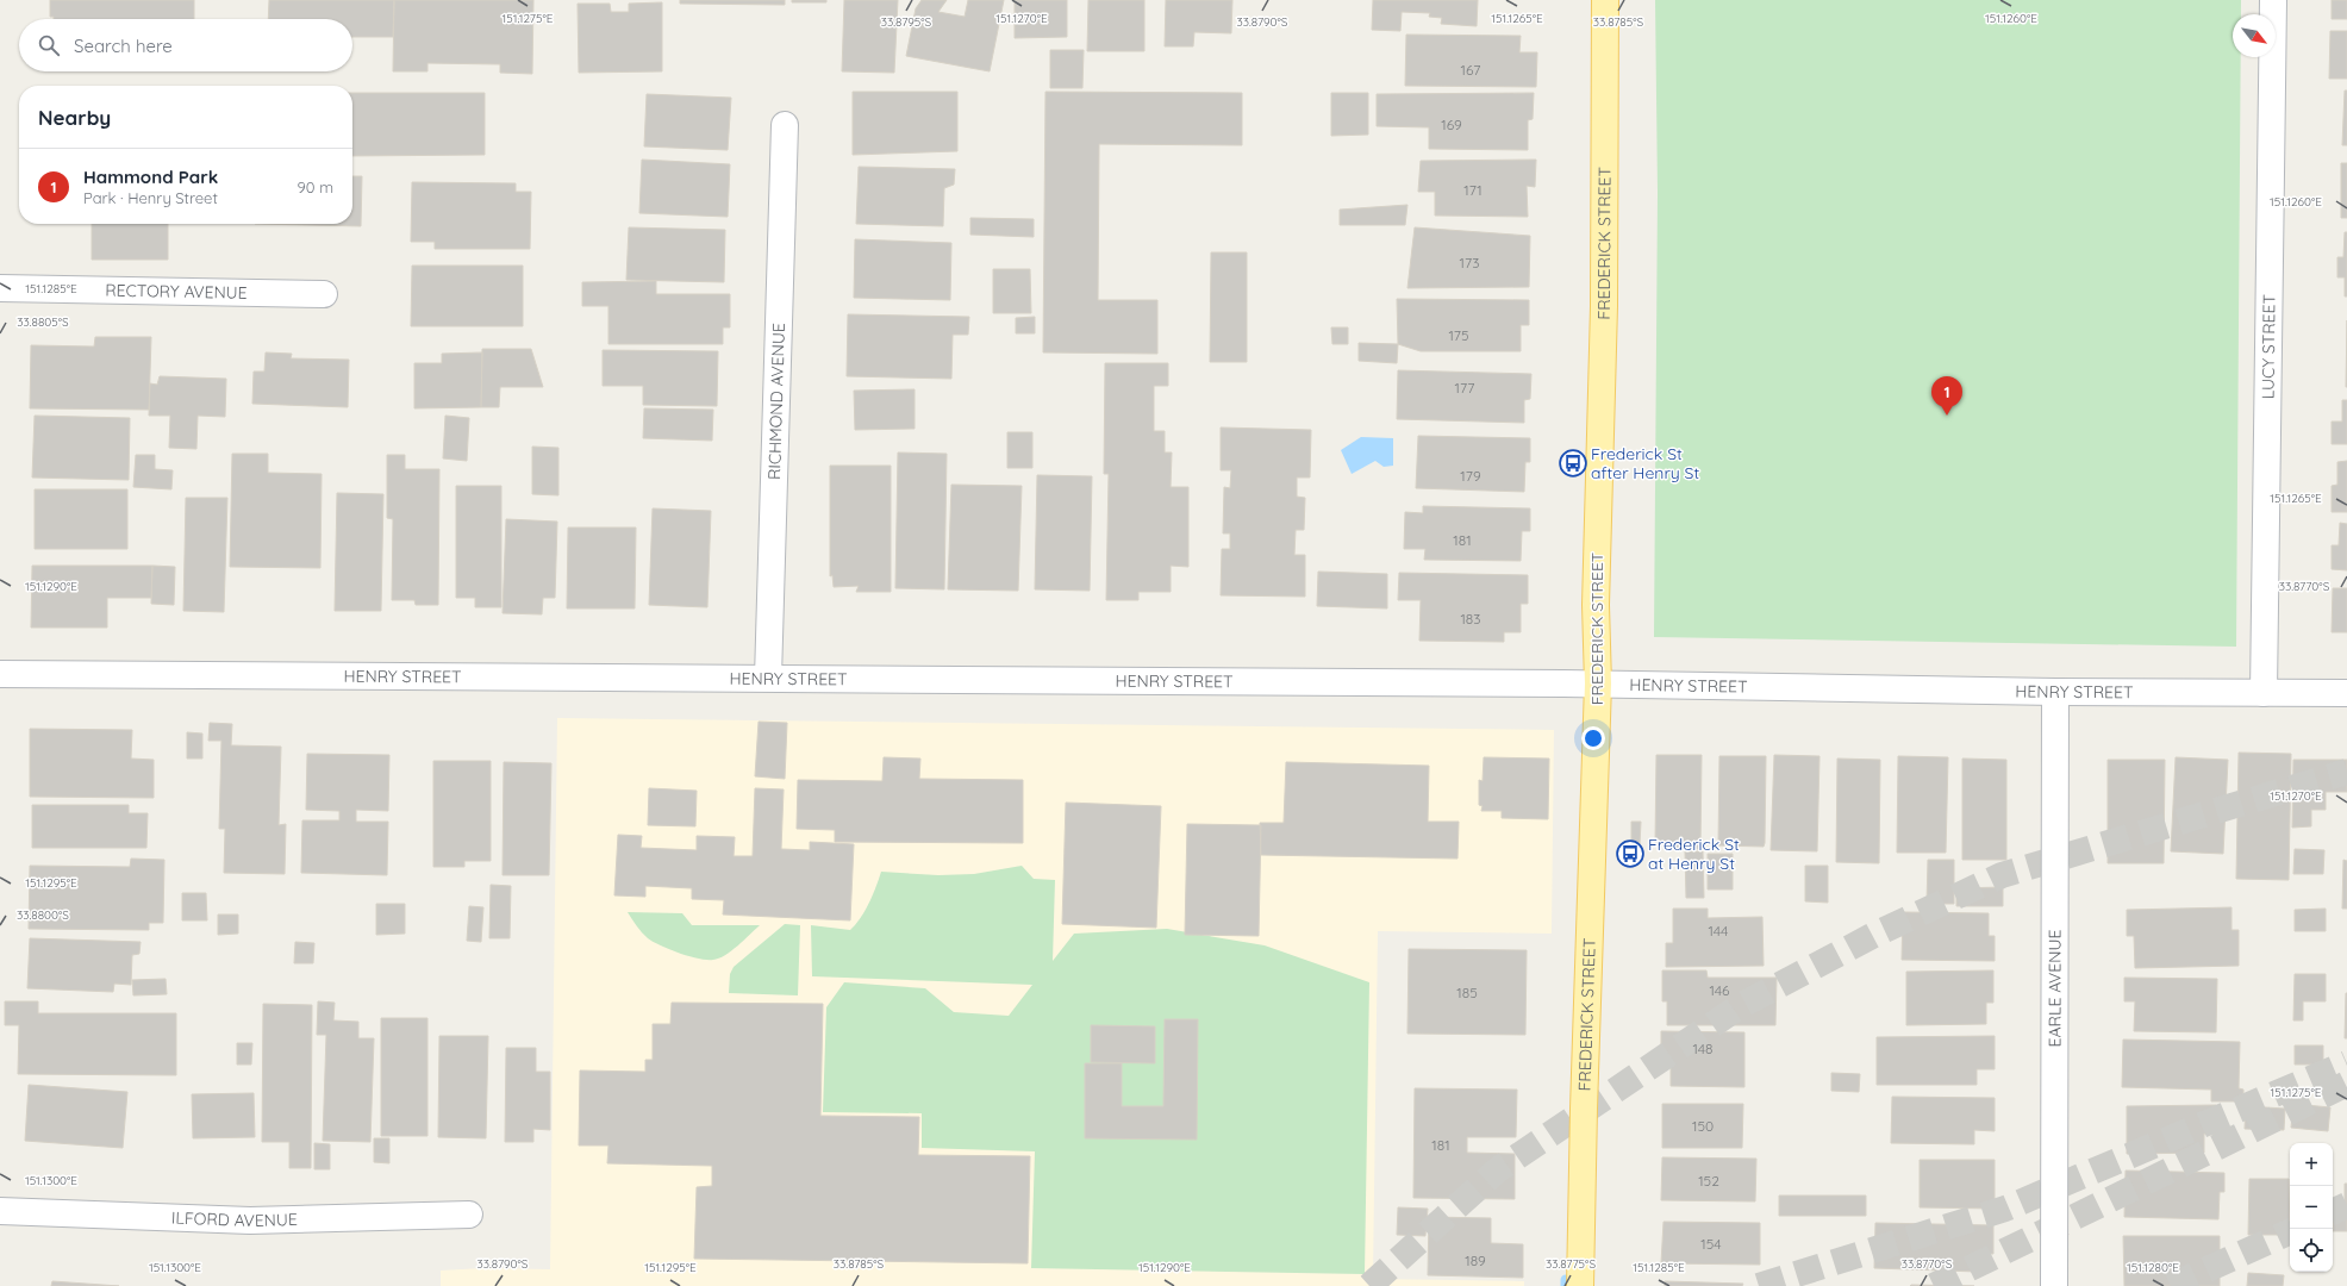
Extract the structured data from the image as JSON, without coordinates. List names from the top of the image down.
{
  "streets": {
    "main road": ["FREDERICK STREET"],
    "street": [
      "RECTORY AVENUE",
      "LUCY STREET",
      "RICHMOND AVENUE",
      "HENRY STREET",
      "EARLE AVENUE",
      "ILFORD AVENUE"
    ]
  },
  "crossings": [
    ["FREDERICK STREET", "HENRY STREET"],
    ["LUCY STREET", "HENRY STREET"],
    ["RICHMOND AVENUE", "HENRY STREET"],
    ["HENRY STREET", "EARLE AVENUE"]
  ],
  "places": {
    "bus stop": ["Frederick St after Henry St", "Frederick St at Henry St"]
  },
  "house_numbers": [
    "167",
    "169",
    "171",
    "173",
    "175",
    "177",
    "179",
    "181",
    "183",
    "144",
    "146",
    "185",
    "148",
    "150",
    "181",
    "152",
    "154",
    "189"
  ],
  "north": "bottom right",
  "page": {
    "search": "Search here",
    "heading": "Nearby",
    "list": [
      {
        "mark": "1",
        "name": "Hammond Park",
        "note": "Park · Henry Street",
        "value": "90 m"
      }
    ],
    "pins": "1",
    "map_buttons": ["+", "−"]
  },
  "coordinates": [
    "151.1275°E",
    "151.1270°E",
    "151.1265°E",
    "151.1260°E",
    "33.8795°S",
    "33.8790°S",
    "33.8785°S",
    "151.1285°E",
    "33.8805°S",
    "151.1290°E",
    "33.8770°S",
    "151.1295°E",
    "33.8800°S",
    "151.1300°E",
    "33.8775°S",
    "151.1280°E"
  ]
}
